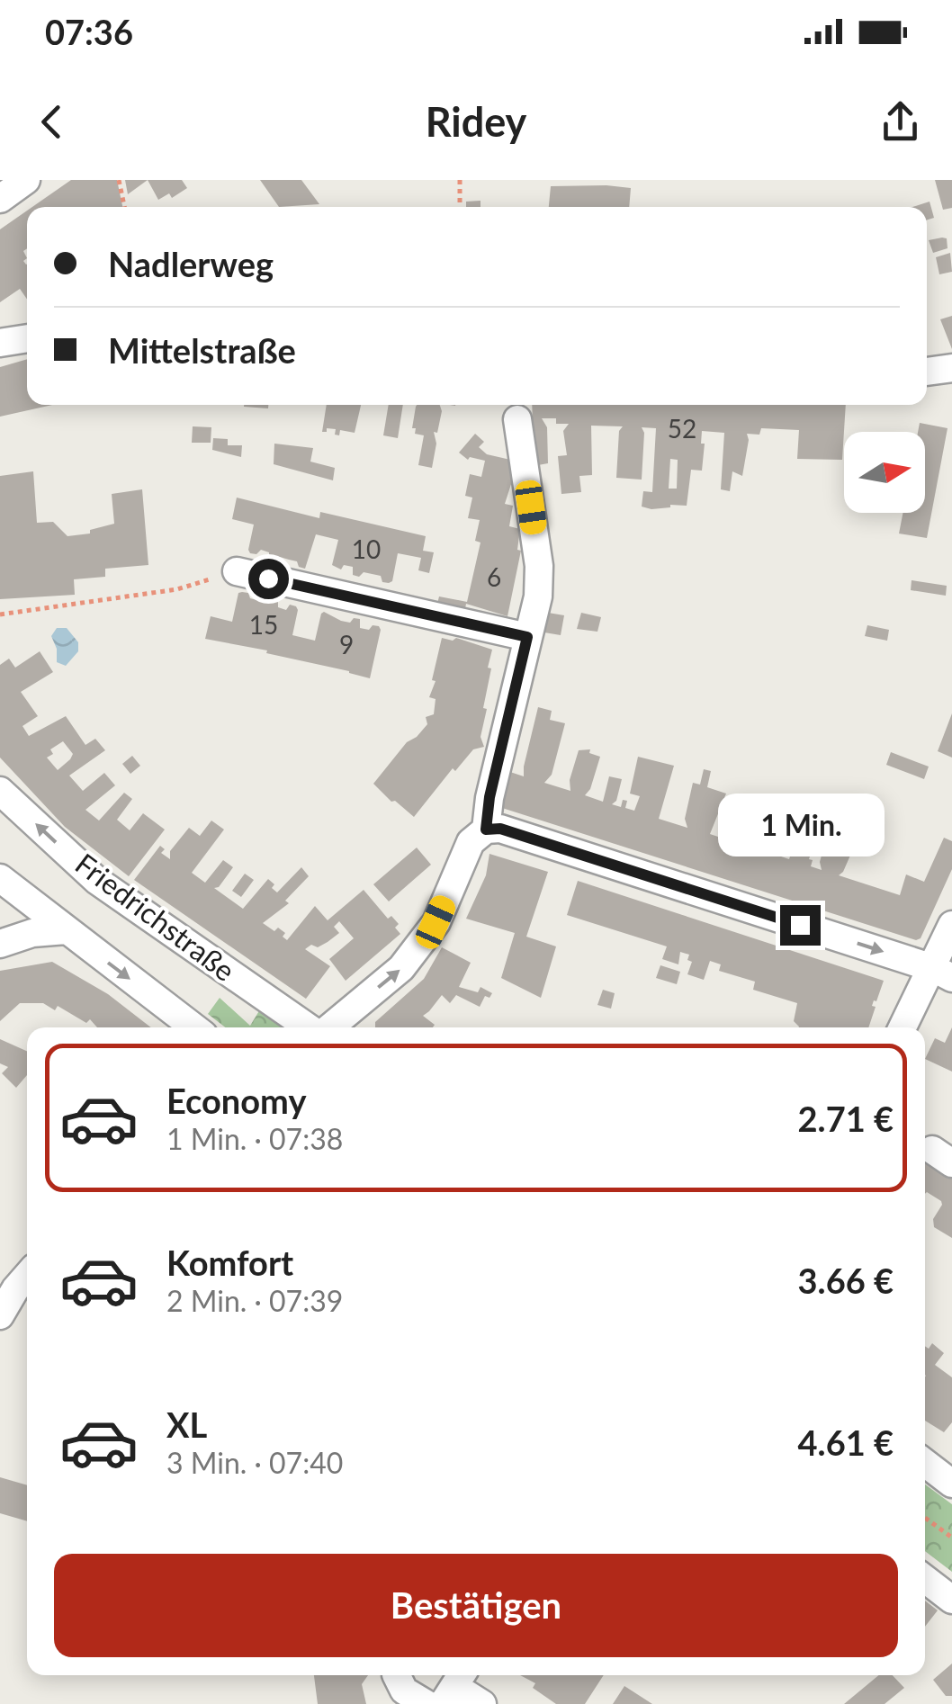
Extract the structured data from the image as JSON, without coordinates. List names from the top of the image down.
{
  "streets": {
    "street": ["Friedrichstraße"]
  },
  "house_numbers": [
    "52",
    "10",
    "6",
    "15",
    "9"
  ],
  "north": "right",
  "page": {
    "status": "07:36",
    "header": "Ridey",
    "banner": ["Nadlerweg", "Mittelstraße"],
    "bubble": "1 Min.",
    "list": [
      {
        "name": "Economy",
        "note": "1 Min. · 07:38",
        "value": "2.71 €"
      },
      {
        "name": "Komfort",
        "note": "2 Min. · 07:39",
        "value": "3.66 €"
      },
      {
        "name": "XL",
        "note": "3 Min. · 07:40",
        "value": "4.61 €"
      }
    ],
    "buttons": "Bestätigen"
  }
}
